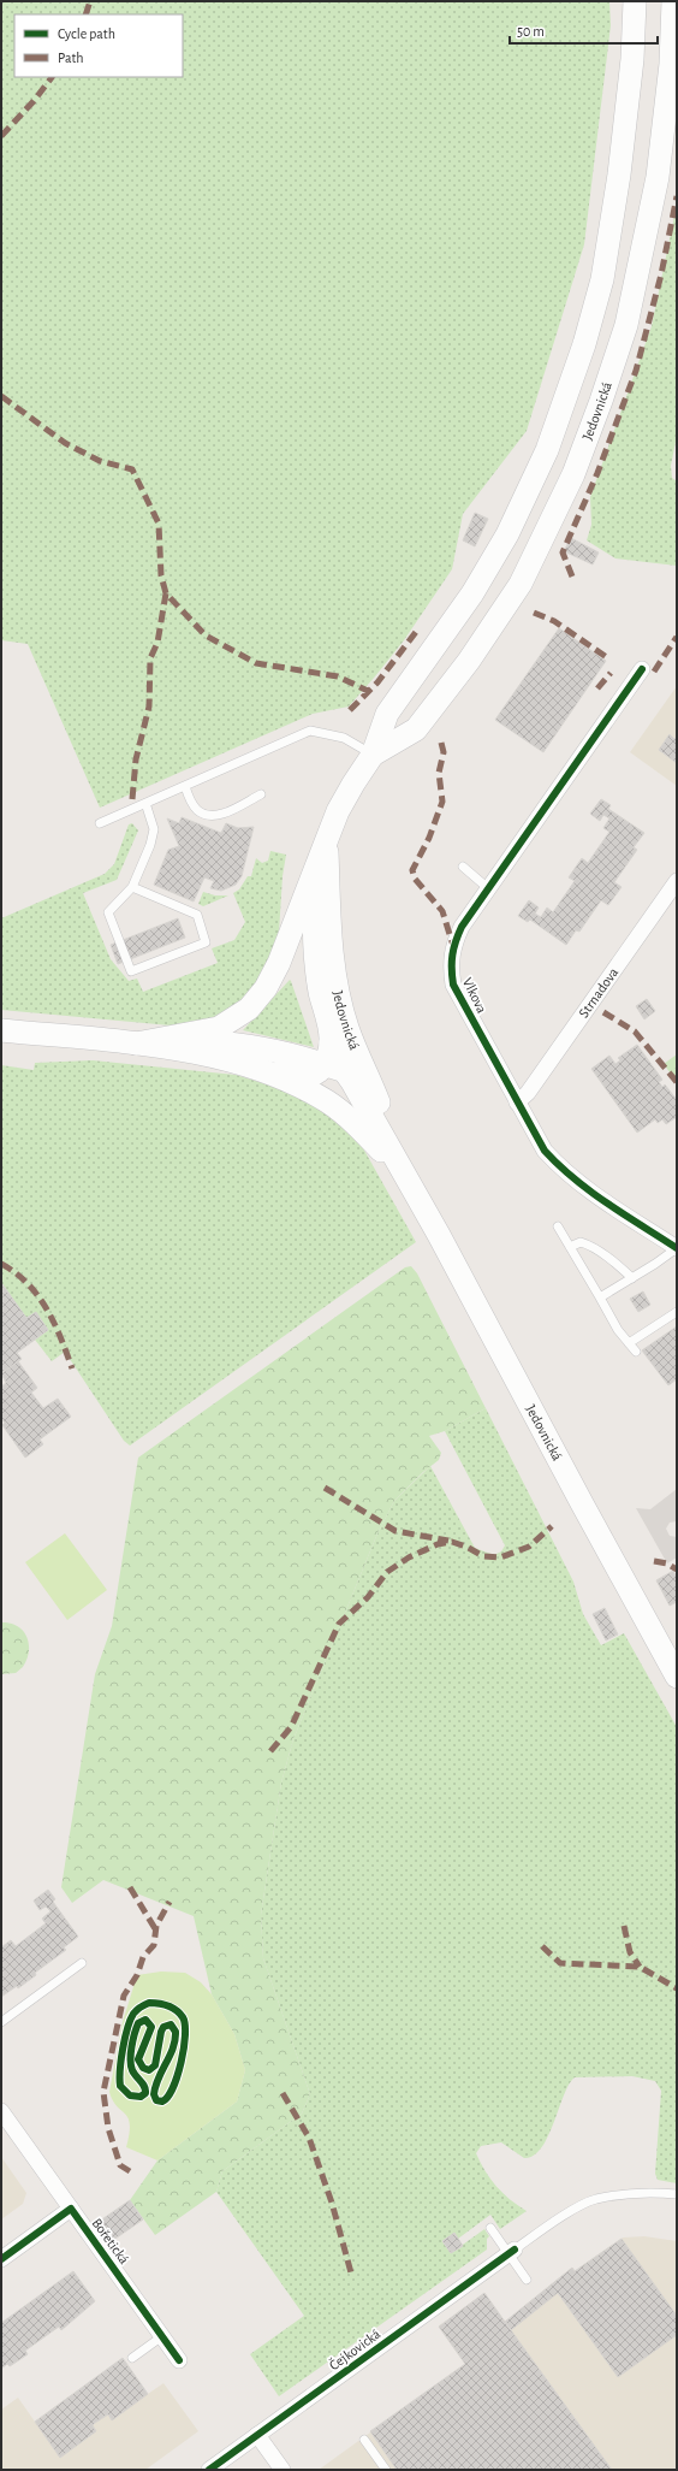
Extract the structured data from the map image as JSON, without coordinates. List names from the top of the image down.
{
  "streets": {
    "main road": ["Jedovnická"],
    "street": [
      "Strnadova",
      "Vlkova",
      "Bořetická",
      "Čejkovická"
    ]
  },
  "crossings": [
    ["Strnadova", "Vlkova"]
  ],
  "legend": ["Cycle path", "Path"],
  "scale_bar": "50 m"
}
